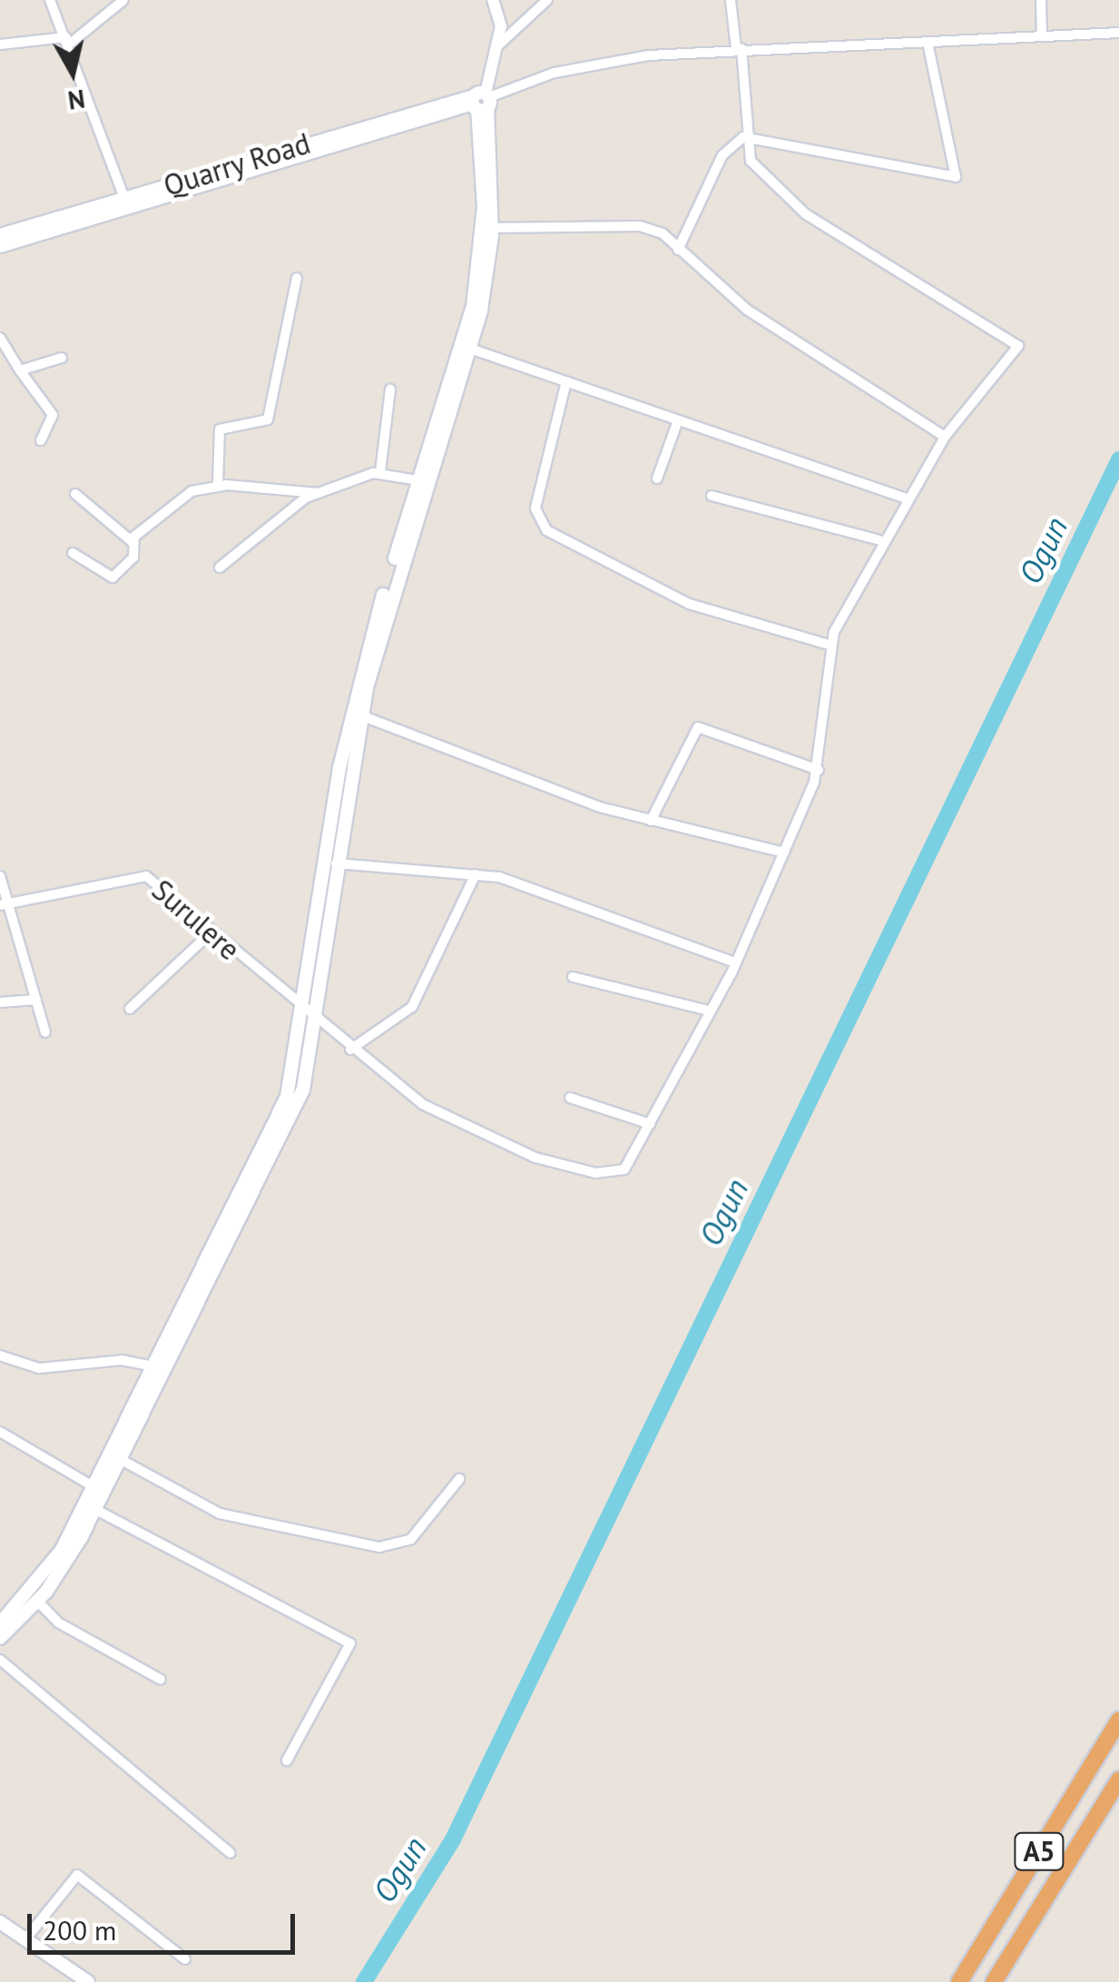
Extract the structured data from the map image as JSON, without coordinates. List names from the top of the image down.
{
  "streets": {
    "highway": ["A5"],
    "main road": ["Quarry Road"],
    "street": ["Surulere"]
  },
  "water": ["Ogun"],
  "scale_bar": "200 m",
  "north": "bottom"
}
